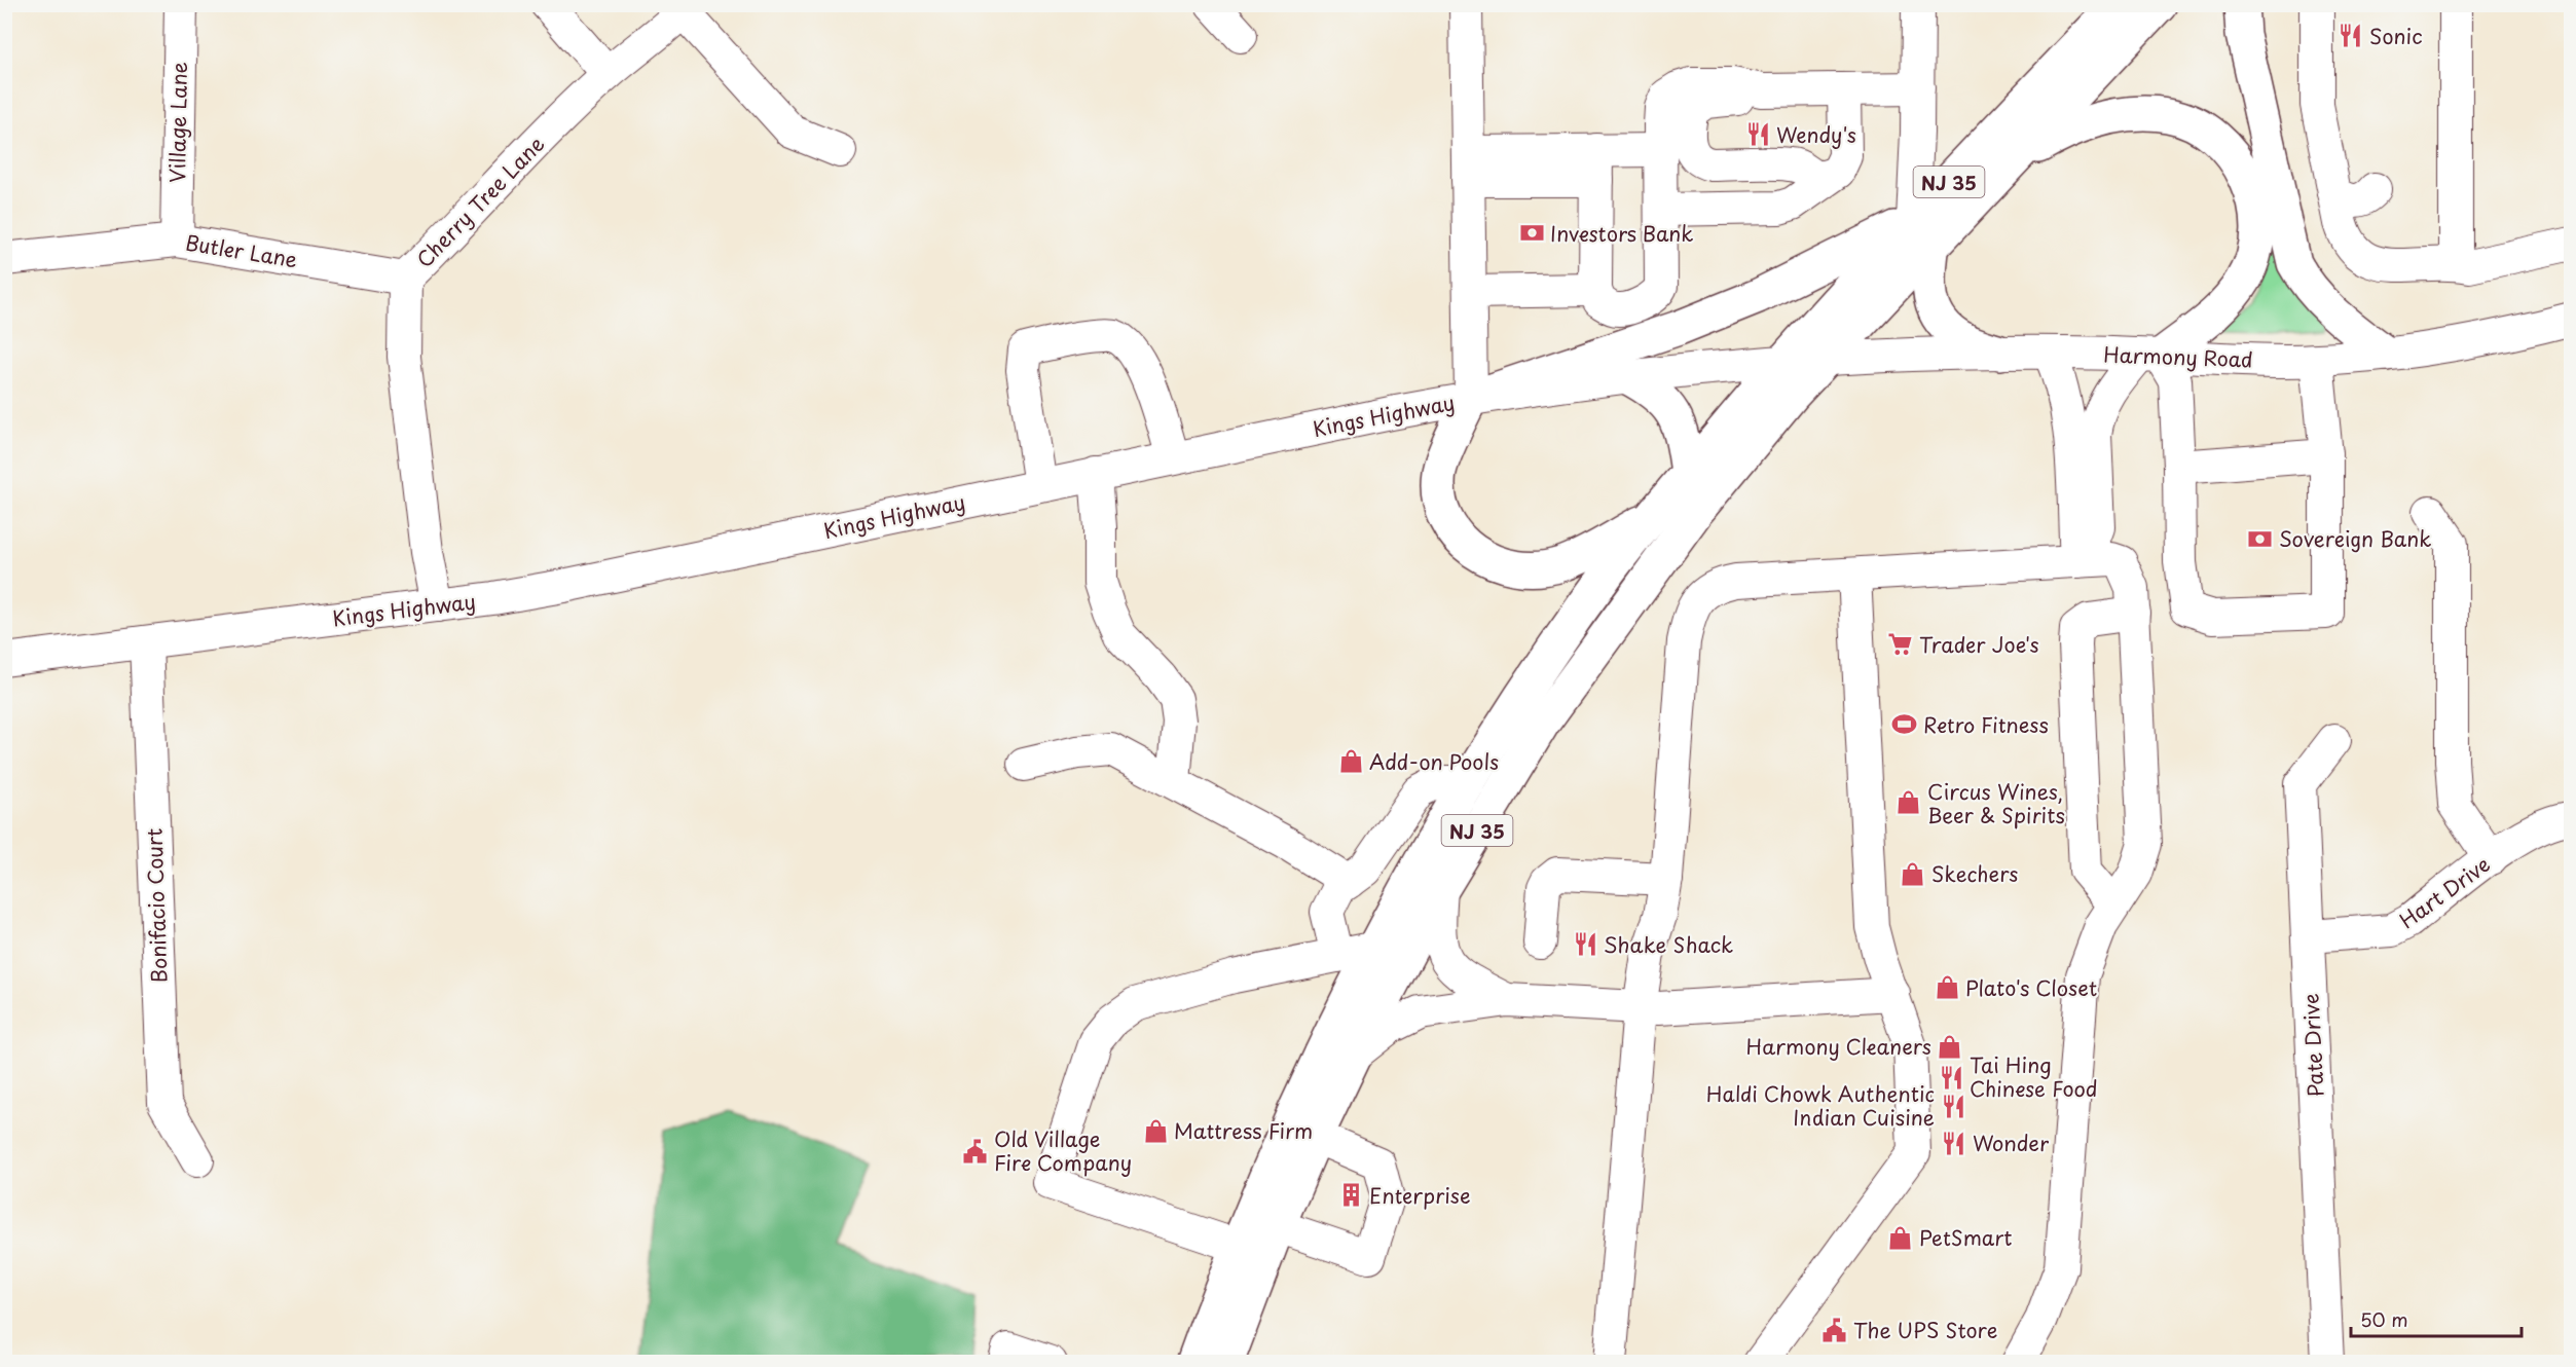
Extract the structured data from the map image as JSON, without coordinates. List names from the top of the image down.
{
  "streets": {
    "highway": ["NJ 35"],
    "street": [
      "Village Lane",
      "Cherry Tree Lane",
      "Butler Lane",
      "Harmony Road",
      "Kings Highway",
      "Hart Drive",
      "Bonifacio Court",
      "Pate Drive"
    ]
  },
  "crossings": [
    ["Village Lane", "Butler Lane"],
    ["NJ 35", "Harmony Road"],
    ["NJ 35", "Kings Highway"],
    ["Cherry Tree Lane", "Butler Lane"],
    ["Cherry Tree Lane", "Kings Highway"],
    ["Harmony Road", "Kings Highway"],
    ["Kings Highway", "Bonifacio Court"],
    ["Hart Drive", "Pate Drive"]
  ],
  "places": {
    "restaurant": [
      "Sonic",
      "Wendy's",
      "Shake Shack",
      "Tai Hing Chinese Food",
      "Haldi Chowk Authentic Indian Cuisine",
      "Wonder"
    ],
    "bank": ["Investors Bank", "Sovereign Bank"],
    "supermarket": ["Trader Joe's"],
    "sports": ["Retro Fitness"],
    "shop": [
      "Add-on Pools",
      "Circus Wines, Beer & Spirits",
      "Skechers",
      "Plato's Closet",
      "Harmony Cleaners",
      "Mattress Firm",
      "PetSmart"
    ],
    "public building": ["Old Village Fire Company", "The UPS Store"],
    "building": ["Enterprise"]
  },
  "scale_bar": "50 m"
}
